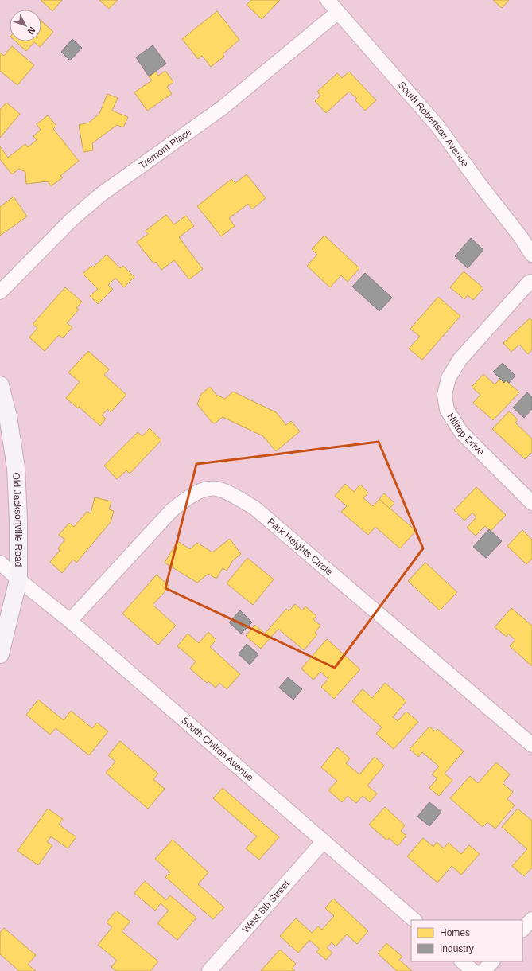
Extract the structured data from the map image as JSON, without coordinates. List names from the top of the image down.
{
  "streets": {
    "main road": ["Old Jacksonville Road"],
    "street": [
      "South Robertson Avenue",
      "Tremont Place",
      "Hilltop Drive",
      "Park Heights Circle",
      "South Chilton Avenue",
      "West 8th Street"
    ]
  },
  "crossings": [
    ["South Robertson Avenue", "Tremont Place"],
    ["Old Jacksonville Road", "South Chilton Avenue"],
    ["Park Heights Circle", "South Chilton Avenue"],
    ["South Chilton Avenue", "West 8th Street"]
  ],
  "legend": ["Homes", "Industry"],
  "north": "bottom right"
}
